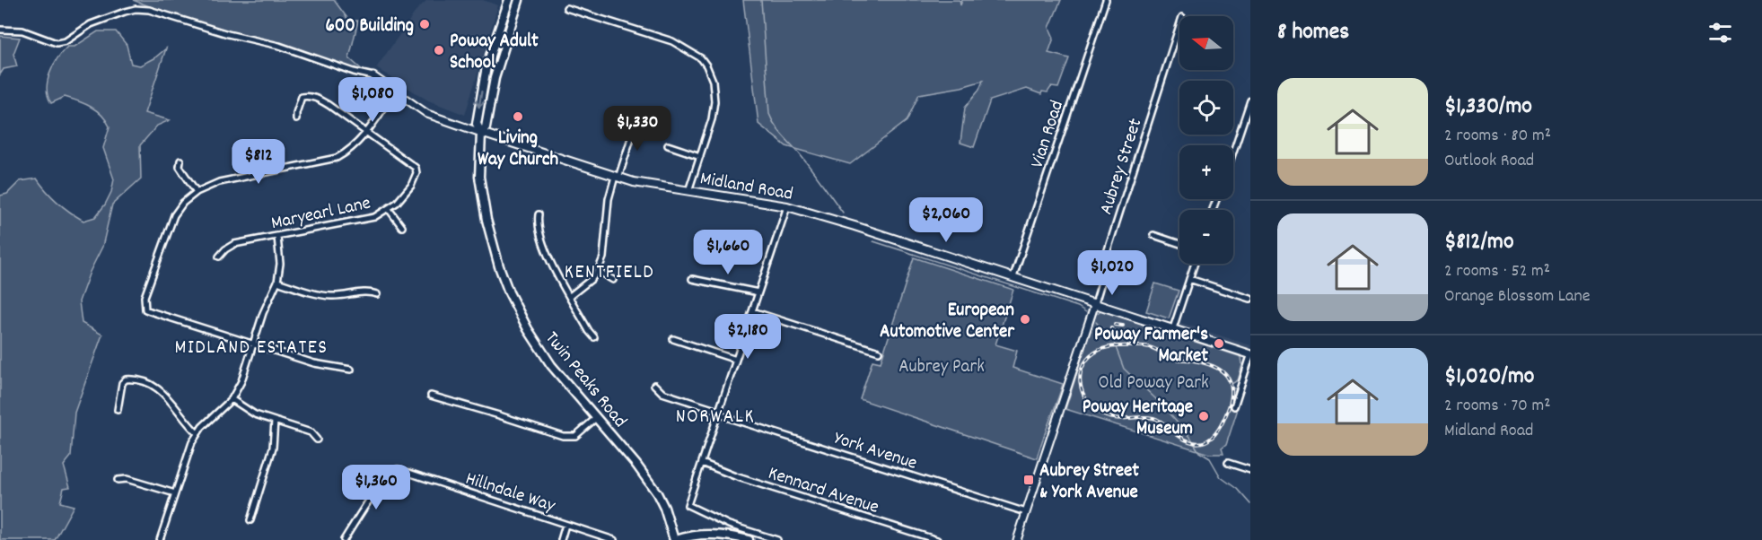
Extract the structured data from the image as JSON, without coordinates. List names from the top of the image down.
{
  "streets": {
    "main road": ["Midland Road", "Twin Peaks Road"],
    "street": [
      "Vian Road",
      "Aubrey Street",
      "Maryearl Lane",
      "York Avenue",
      "Kennard Avenue",
      "Hillndale Way"
    ]
  },
  "crossings": [
    ["Vian Road", "Midland Road"],
    ["Aubrey Street", "Midland Road"],
    ["Aubrey Street", "York Avenue"],
    ["Midland Road", "Twin Peaks Road"]
  ],
  "districts": ["KENTFIELD", "MIDLAND ESTATES", "NORWALK"],
  "parks": ["Aubrey Park", "Old Poway Park"],
  "places": {
    "other": [
      "600 Building",
      "Poway Adult School",
      "Living Way Church",
      "European Automotive Center",
      "Poway Farmer's Market",
      "Poway Heritage Museum"
    ],
    "transit": ["Aubrey Street & York Avenue"]
  },
  "north": "left",
  "page": {
    "heading": "8 homes",
    "map_buttons": ["+", "−"],
    "list": [
      {
        "name": "$1,330/mo",
        "note": "2 rooms · 80 m² · Outlook Road"
      },
      {
        "name": "$812/mo",
        "note": "2 rooms · 52 m² · Orange Blossom Lane"
      },
      {
        "name": "$1,020/mo",
        "note": "2 rooms · 70 m² · Midland Road"
      }
    ],
    "price": [
      "$1,080",
      "$1,330",
      "$812",
      "$2,060",
      "$1,660",
      "$1,020",
      "$2,180",
      "$1,360"
    ]
  }
}
